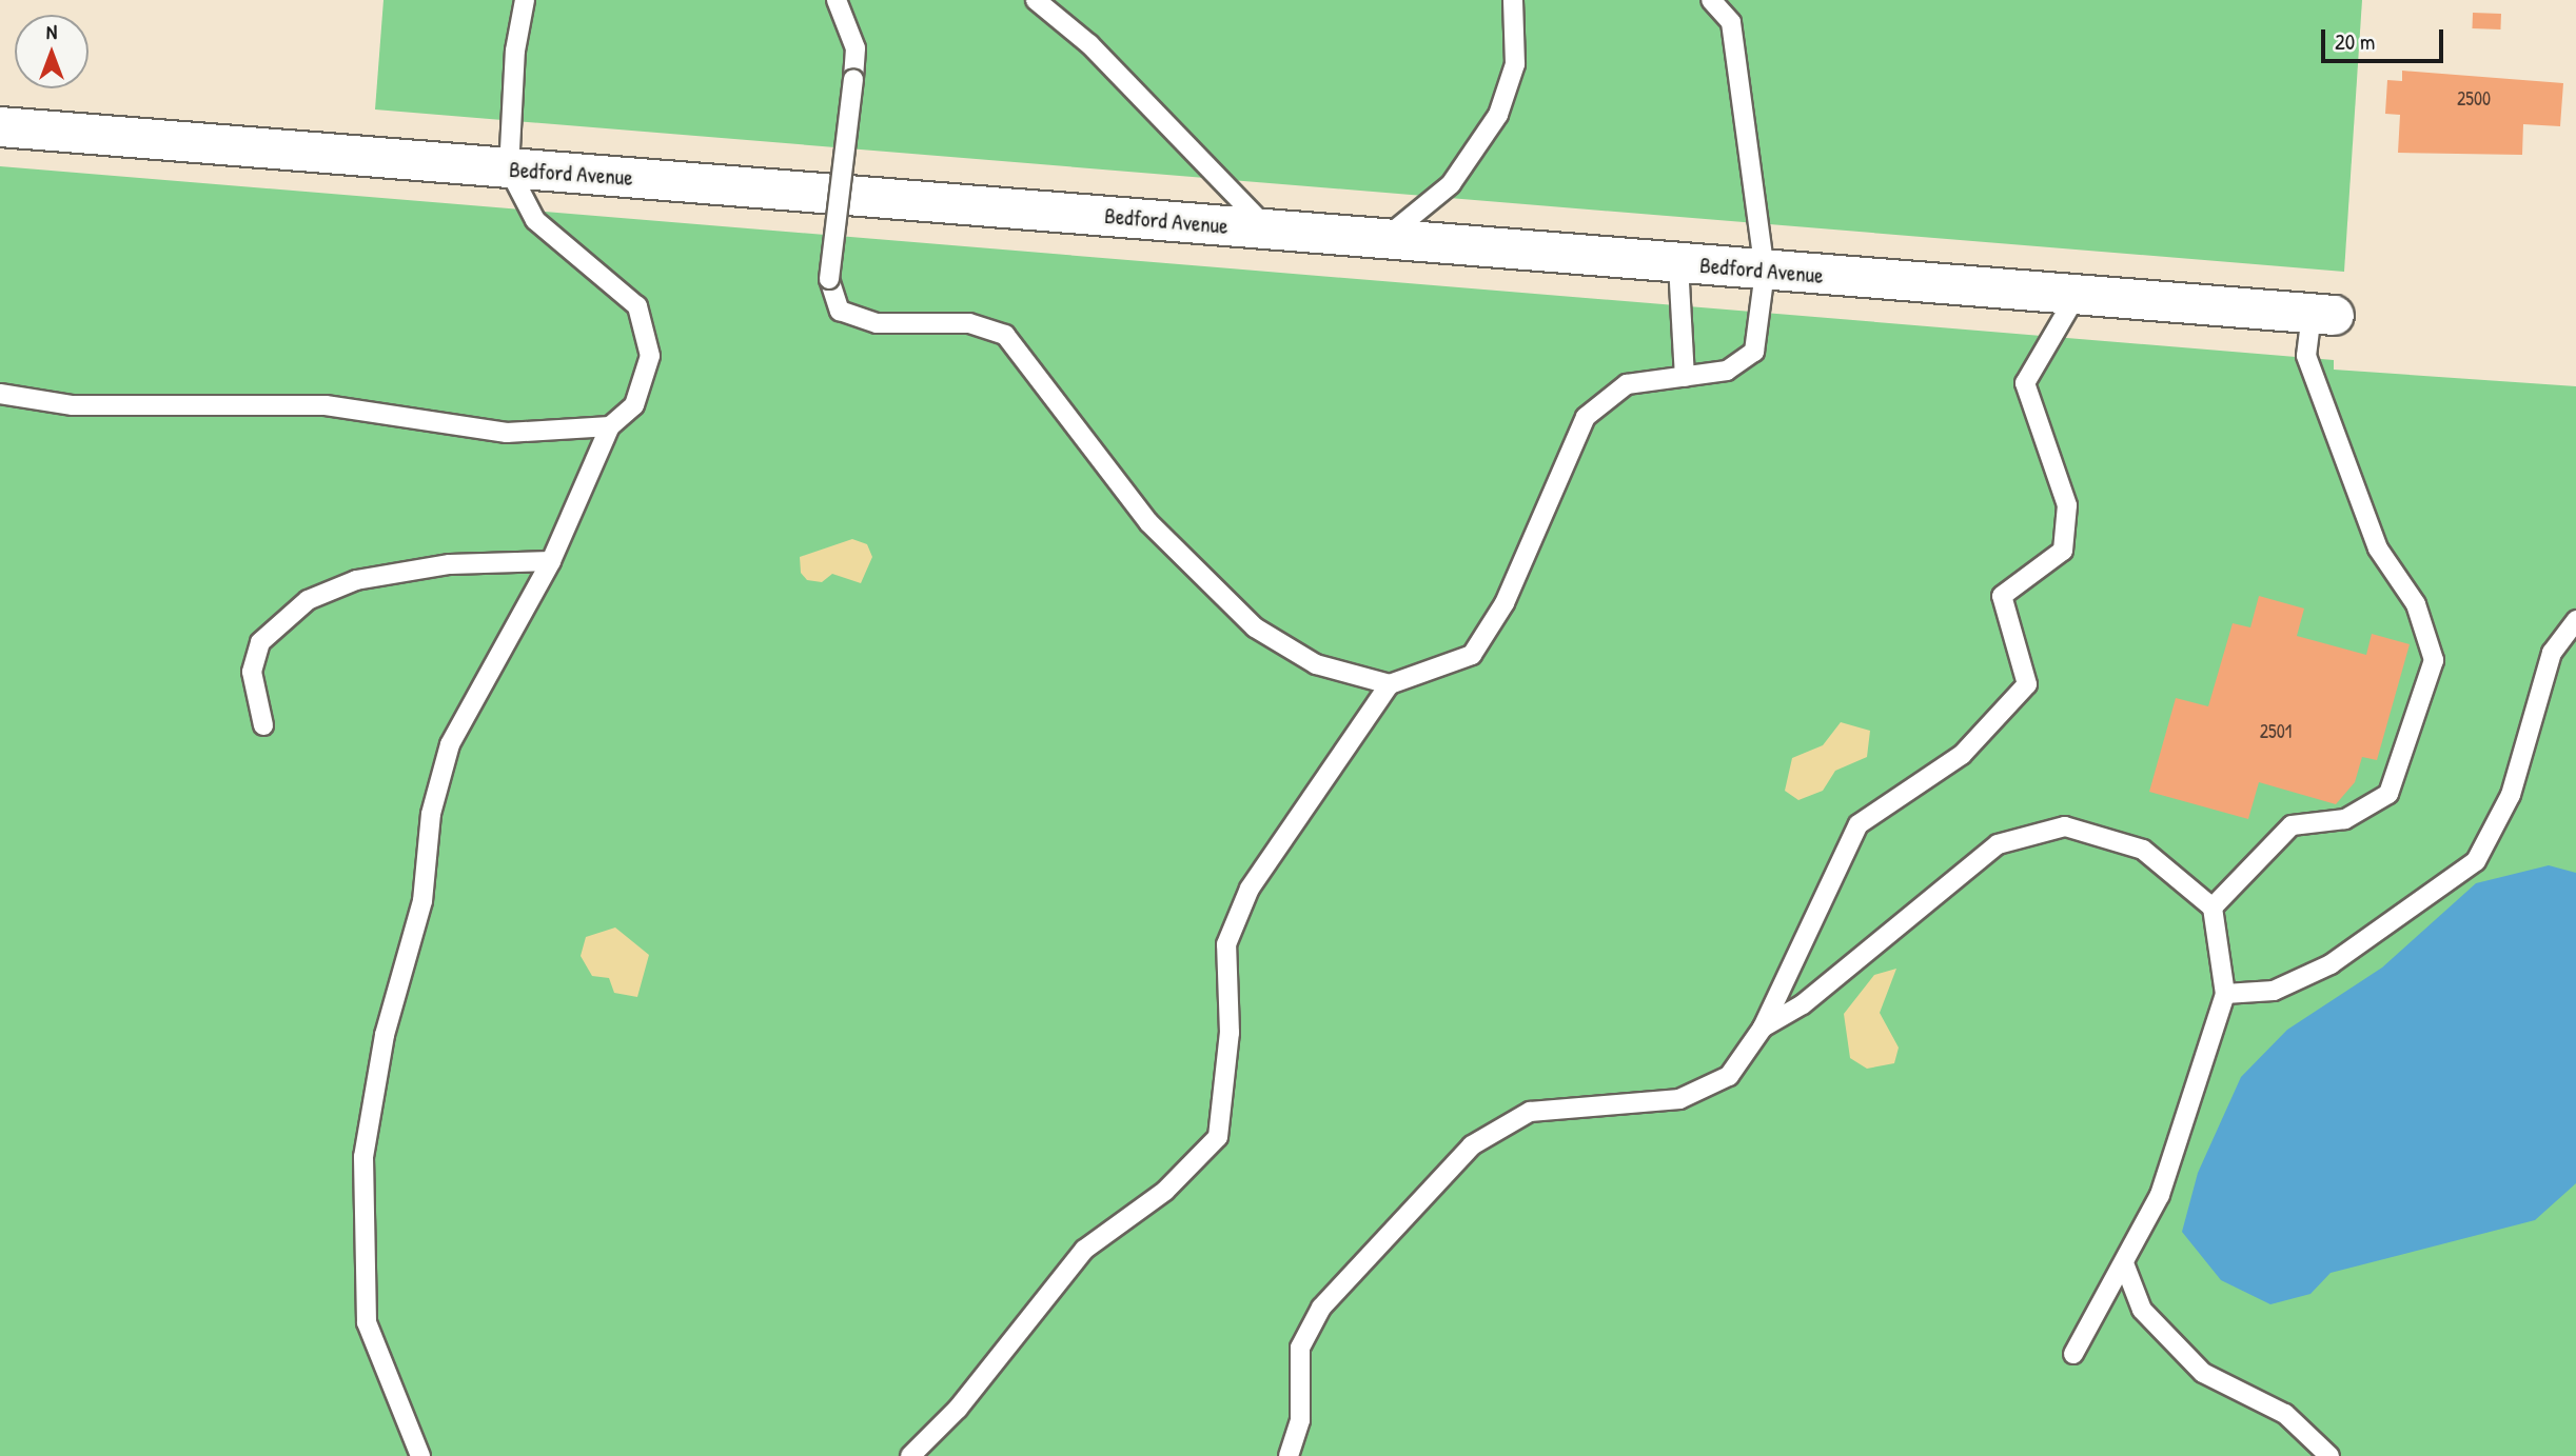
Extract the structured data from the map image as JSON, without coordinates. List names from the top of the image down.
{
  "streets": {
    "street": ["Bedford Avenue"]
  },
  "house_numbers": ["2500", "2501"],
  "scale_bar": "20 m",
  "north": "top"
}
